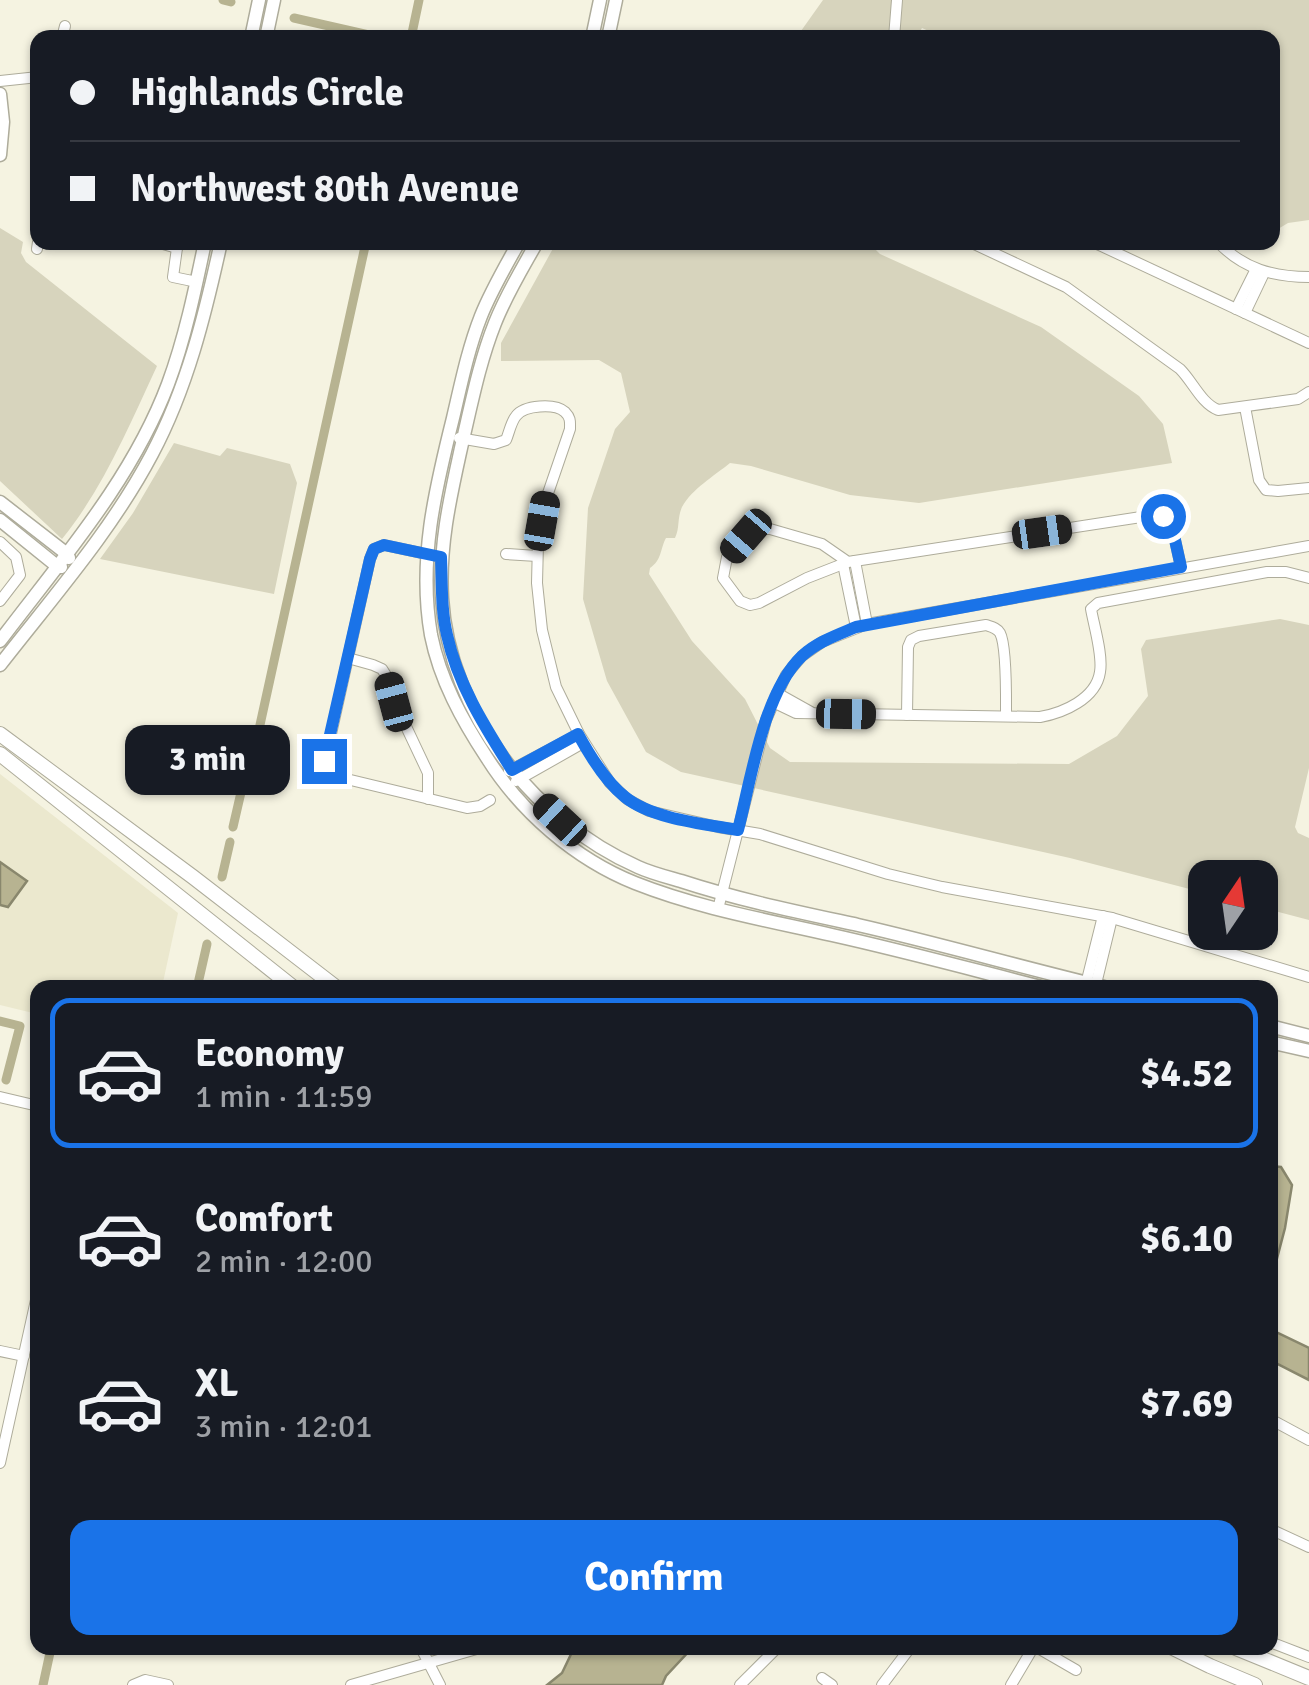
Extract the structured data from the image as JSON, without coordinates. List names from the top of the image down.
{
  "north": "top",
  "page": {
    "banner": ["Highlands Circle", "Northwest 80th Avenue"],
    "bubble": "3 min",
    "list": [
      {
        "name": "Economy",
        "note": "1 min · 11:59",
        "value": "$4.52"
      },
      {
        "name": "Comfort",
        "note": "2 min · 12:00",
        "value": "$6.10"
      },
      {
        "name": "XL",
        "note": "3 min · 12:01",
        "value": "$7.69"
      }
    ],
    "buttons": "Confirm"
  }
}
